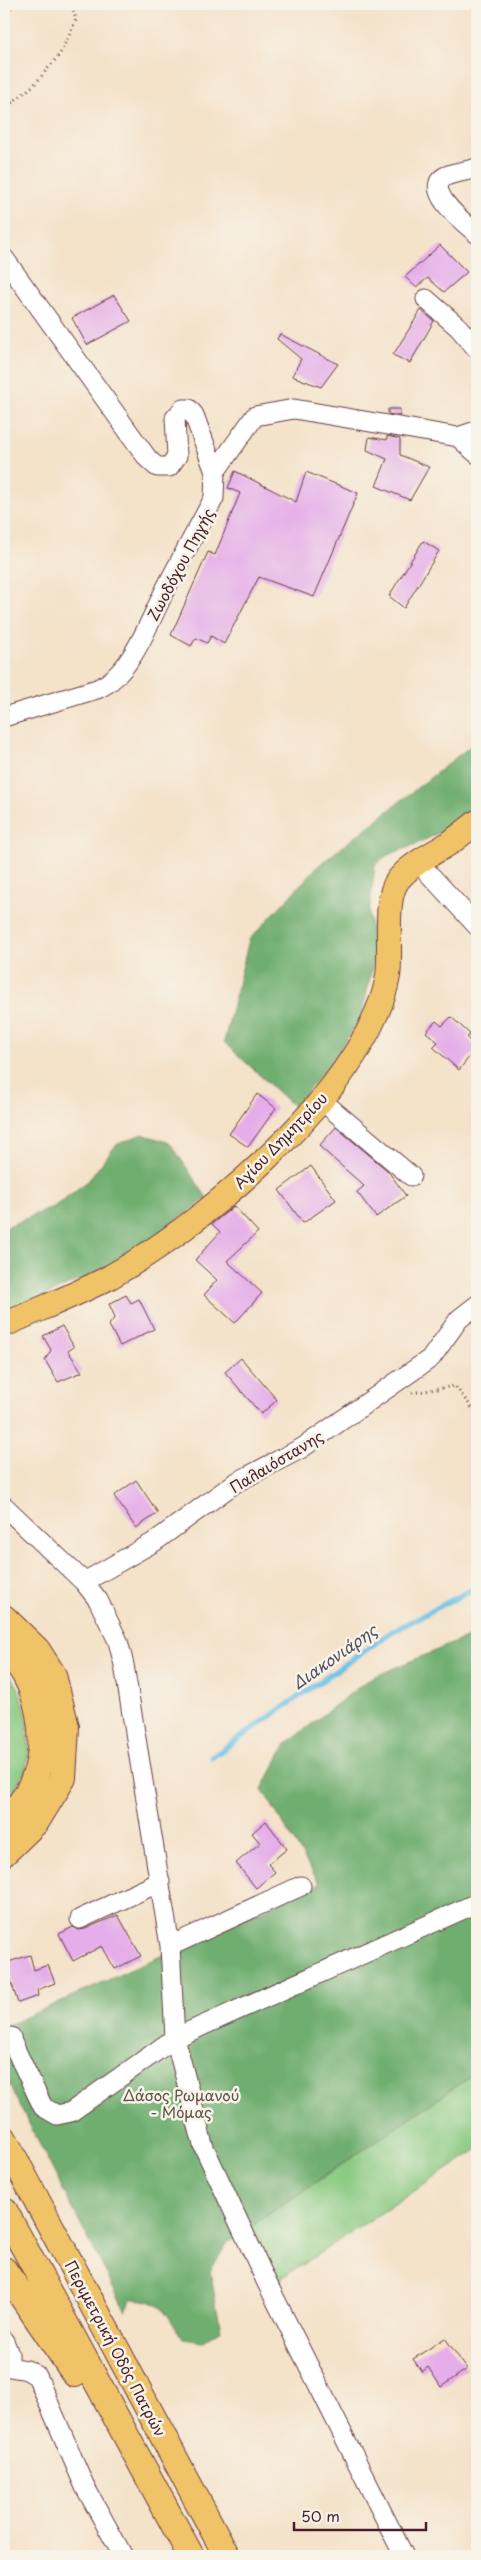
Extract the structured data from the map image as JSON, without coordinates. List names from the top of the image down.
{
  "streets": {
    "highway": ["Περιμετρική Οδός Πατρών"],
    "main road": ["Αγίου Δημητρίου"],
    "street": ["Ζωοδόχου Πηγής", "Παλαιόστανης"]
  },
  "water": ["Διακονιάρης"],
  "parks": ["Δάσος Ρωμανού - Μόμας"],
  "scale_bar": "50 m"
}
